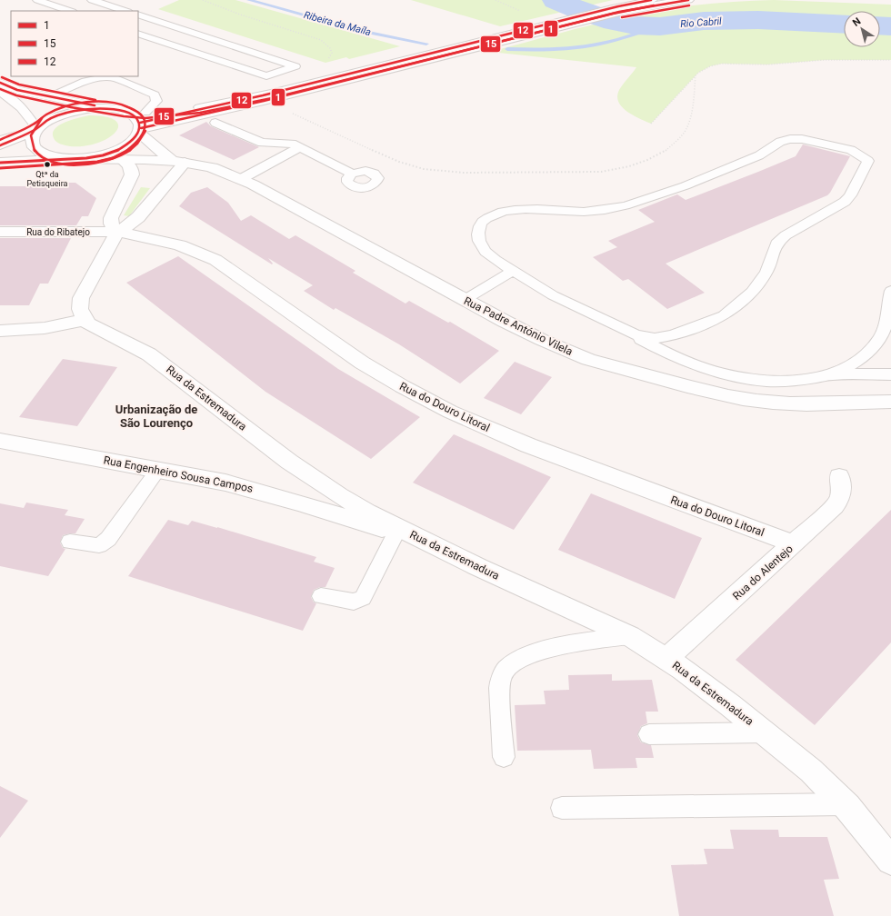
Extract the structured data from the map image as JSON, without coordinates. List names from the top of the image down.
{
  "streets": {
    "street": [
      "Rua do Ribatejo",
      "Rua Padre António Vilela",
      "Rua da Estremadura",
      "Rua do Douro Litoral",
      "Rua Engenheiro Sousa Campos",
      "Rua do Alentejo"
    ]
  },
  "crossings": [
    ["Rua do Ribatejo", "Rua do Douro Litoral"],
    ["Rua da Estremadura", "Rua Engenheiro Sousa Campos"],
    ["Rua da Estremadura", "Rua do Alentejo"],
    ["Rua do Douro Litoral", "Rua do Alentejo"]
  ],
  "districts": ["Urbanização de São Lourenço"],
  "water": ["Rio Cabril", "Ribeira da Maíla"],
  "places": ["Qtª da Petisqueira"],
  "lines": ["transit line 1", "transit line 12", "transit line 15"],
  "legend": ["1", "15", "12"],
  "north": "top left"
}
